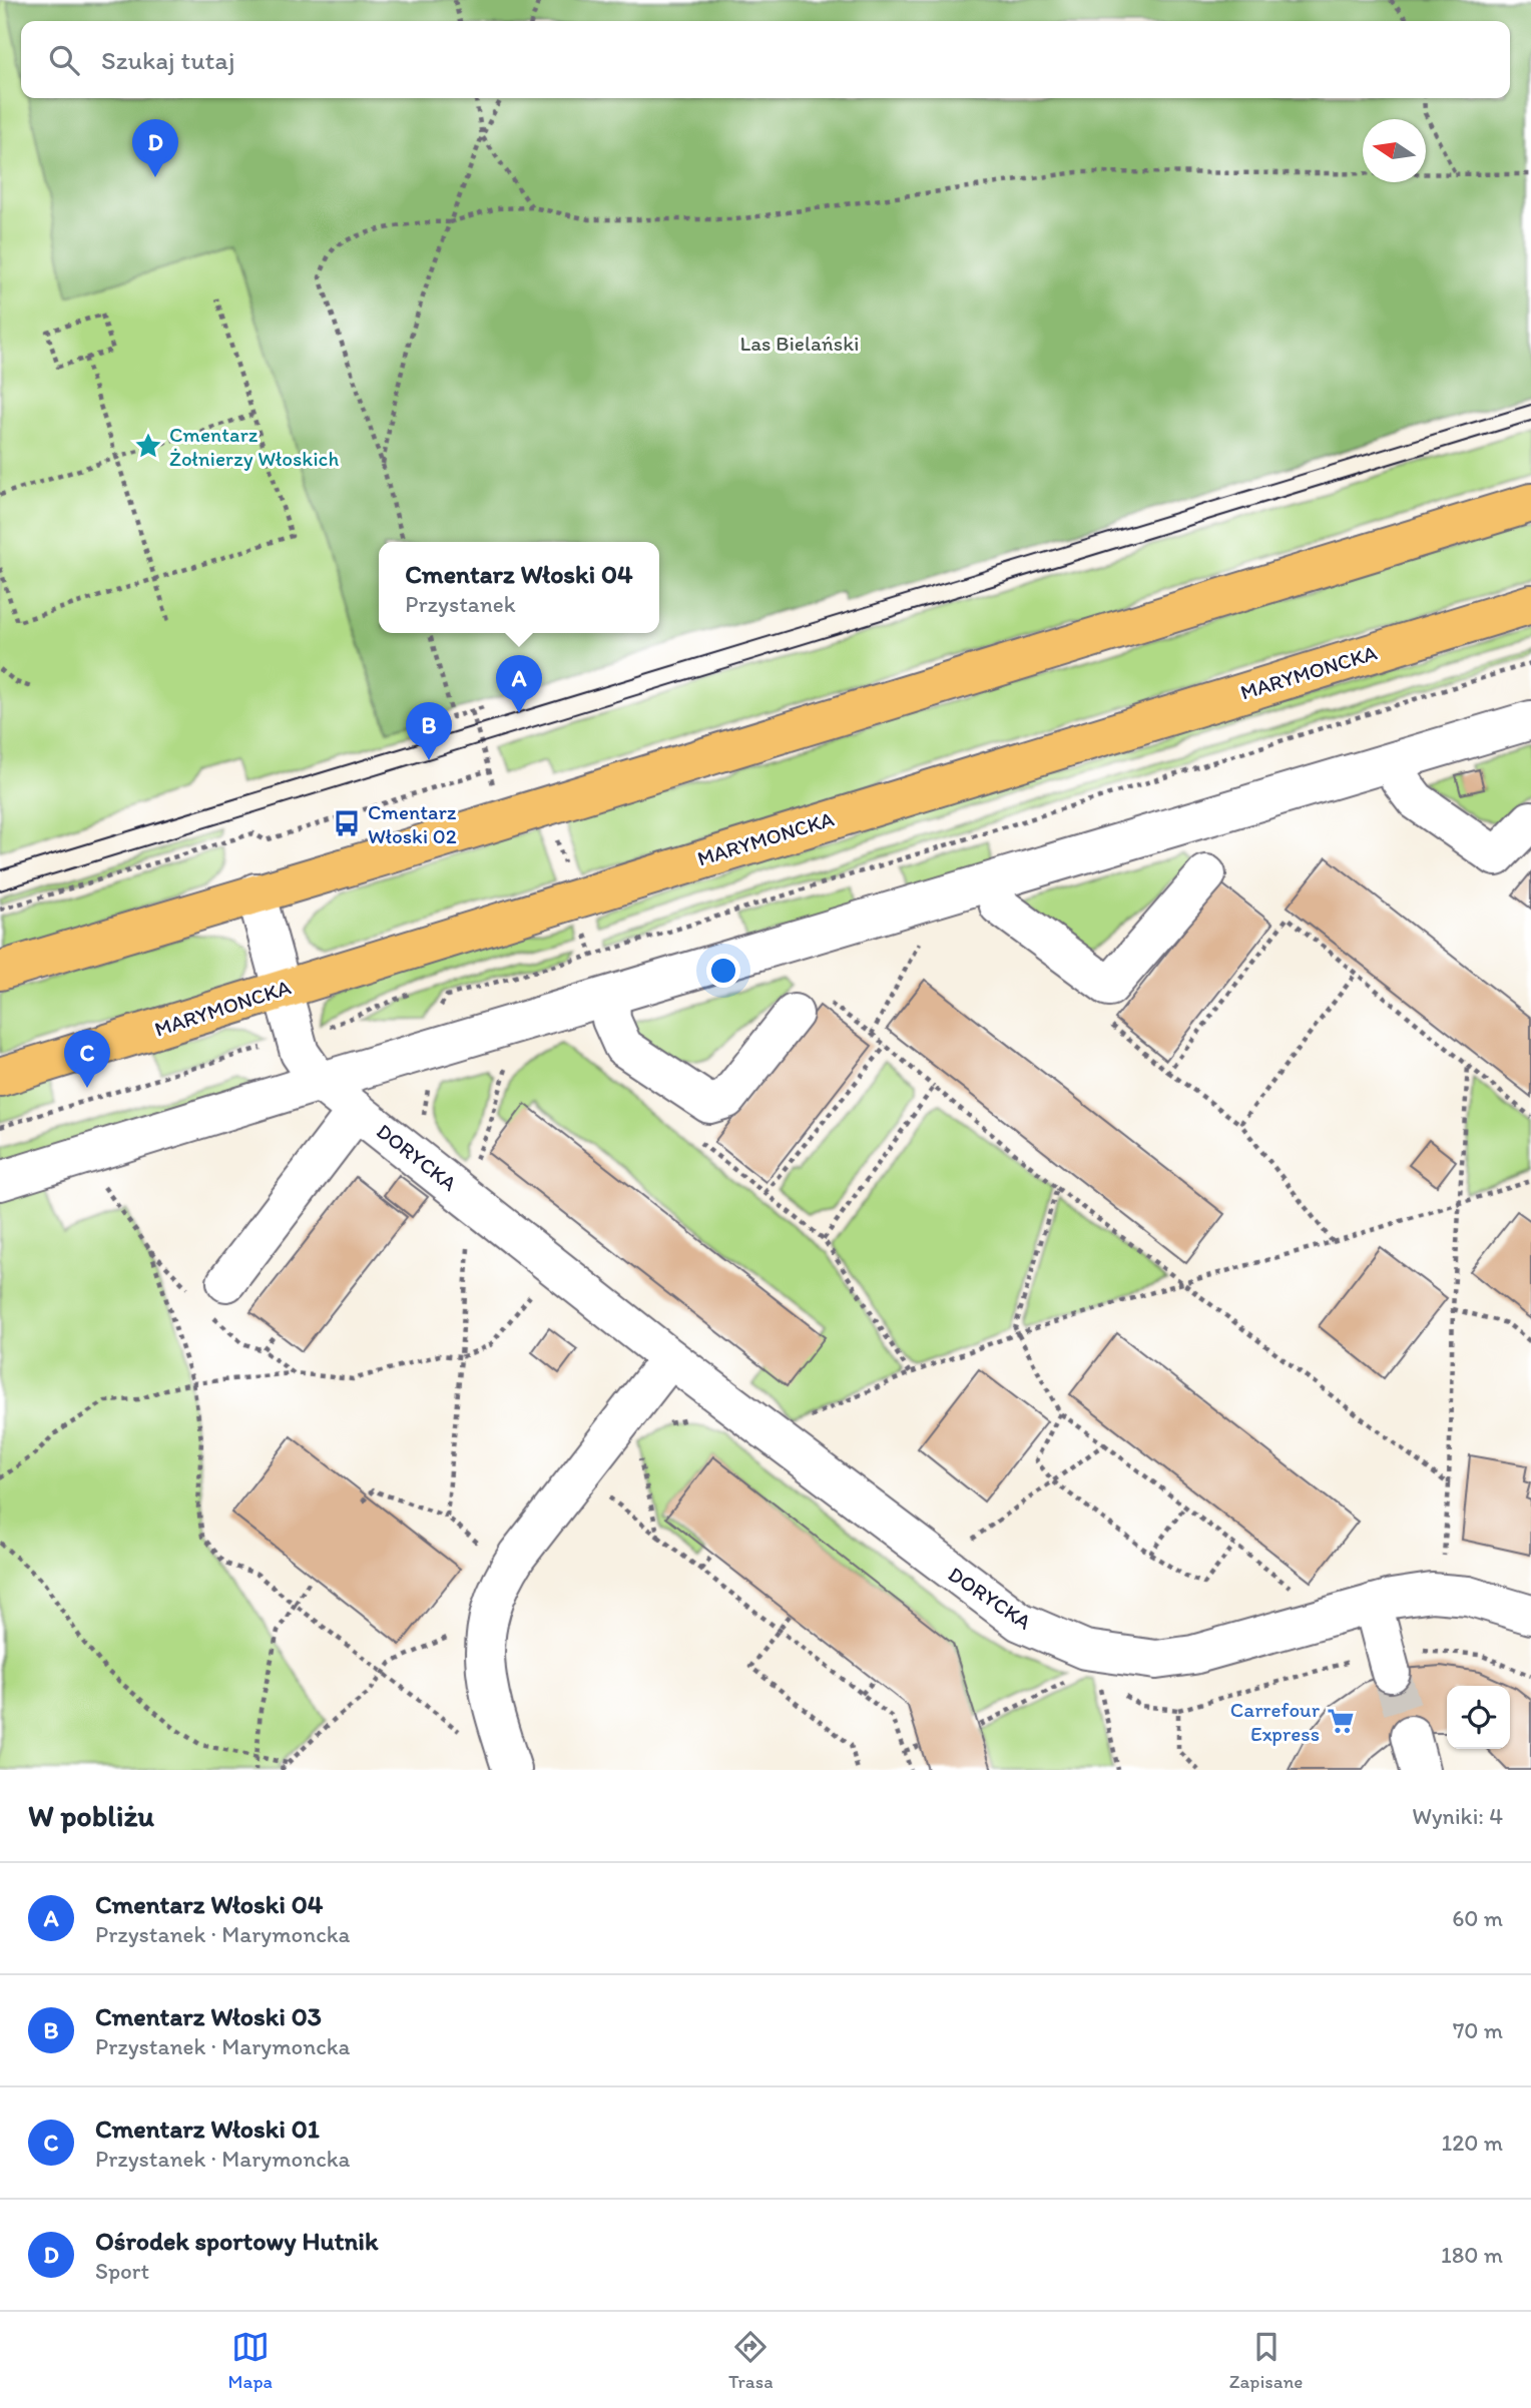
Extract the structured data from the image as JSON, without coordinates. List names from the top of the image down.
{
  "streets": {
    "main road": ["MARYMONCKA"],
    "street": ["DORYCKA"]
  },
  "crossings": [
    ["MARYMONCKA", "DORYCKA"]
  ],
  "parks": ["Las Bielański"],
  "places": {
    "place": ["Cmentarz Żołnierzy Włoskich"],
    "bus stop": ["Cmentarz Włoski 02"],
    "supermarket": ["Carrefour Express"]
  },
  "north": "left",
  "page": {
    "search": "Szukaj tutaj",
    "pins": [
      "D",
      "A",
      "B",
      "C"
    ],
    "popup": ["Cmentarz Włoski 04", "Przystanek"],
    "heading": ["W pobliżu", "Wyniki: 4"],
    "list": [
      {
        "mark": "A",
        "name": "Cmentarz Włoski 04",
        "note": "Przystanek · Marymoncka",
        "value": "60 m"
      },
      {
        "mark": "B",
        "name": "Cmentarz Włoski 03",
        "note": "Przystanek · Marymoncka",
        "value": "70 m"
      },
      {
        "mark": "C",
        "name": "Cmentarz Włoski 01",
        "note": "Przystanek · Marymoncka",
        "value": "120 m"
      },
      {
        "mark": "D",
        "name": "Ośrodek sportowy Hutnik",
        "note": "Sport",
        "value": "180 m"
      }
    ],
    "nav": ["Mapa", "Trasa", "Zapisane"]
  }
}
